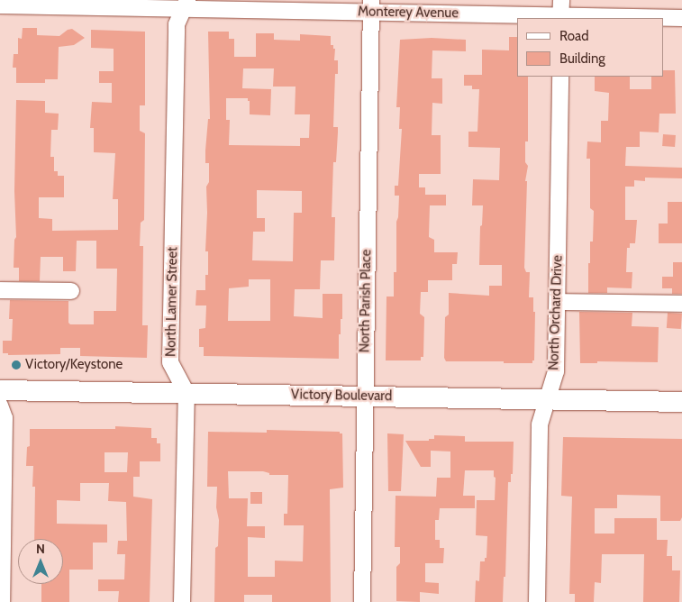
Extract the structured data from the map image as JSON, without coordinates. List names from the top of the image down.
{
  "streets": {
    "main road": ["Victory Boulevard"],
    "street": [
      "Monterey Avenue",
      "North Parish Place",
      "North Lamer Street",
      "North Orchard Drive"
    ]
  },
  "crossings": [
    ["Monterey Avenue", "North Parish Place"],
    ["Monterey Avenue", "North Lamer Street"],
    ["North Parish Place", "Victory Boulevard"],
    ["North Lamer Street", "Victory Boulevard"],
    ["North Orchard Drive", "Victory Boulevard"]
  ],
  "places": ["Victory/Keystone"],
  "legend": ["Road", "Building"],
  "north": "top"
}
